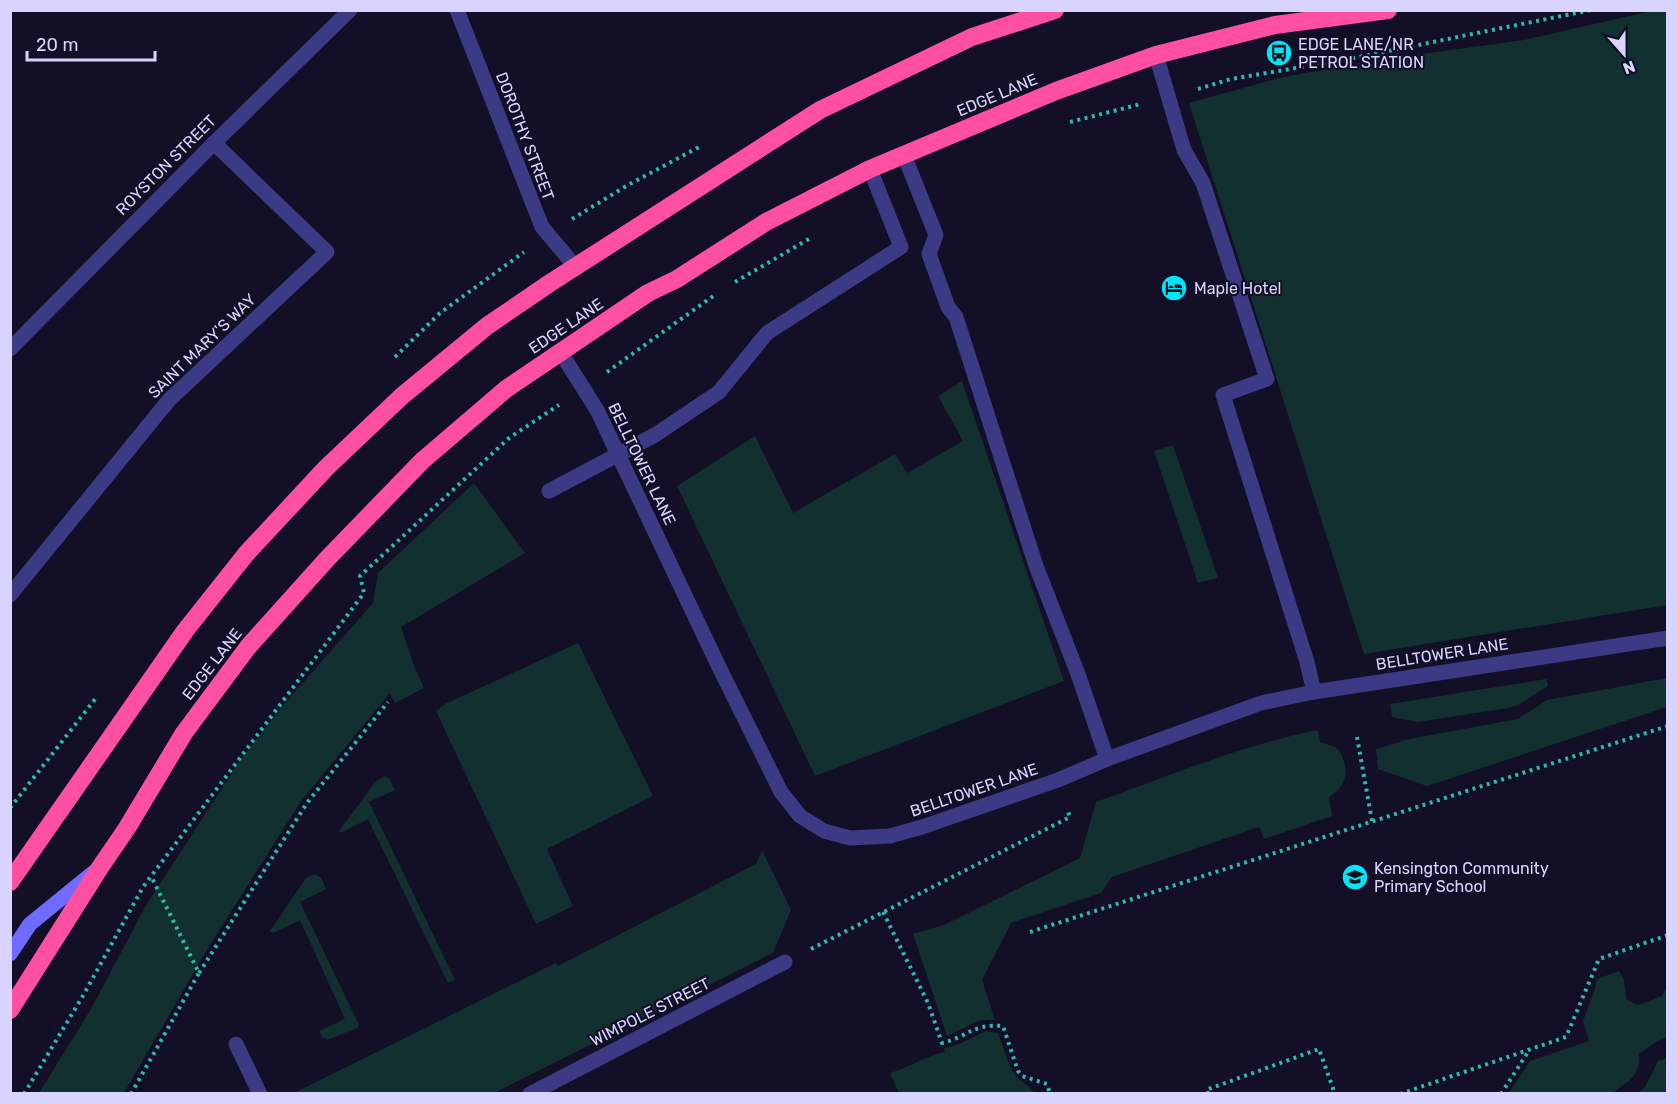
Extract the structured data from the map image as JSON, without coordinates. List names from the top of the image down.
{
  "streets": {
    "highway": ["EDGE LANE"],
    "street": [
      "DOROTHY STREET",
      "ROYSTON STREET",
      "SAINT MARY'S WAY",
      "BELLTOWER LANE",
      "WIMPOLE STREET"
    ]
  },
  "crossings": [
    ["EDGE LANE", "BELLTOWER LANE"],
    ["ROYSTON STREET", "SAINT MARY'S WAY"]
  ],
  "places": {
    "bus stop": ["EDGE LANE/NR PETROL STATION"],
    "hotel": ["Maple Hotel"],
    "school or university": ["Kensington Community Primary School"]
  },
  "scale_bar": "20 m",
  "north": "bottom"
}
